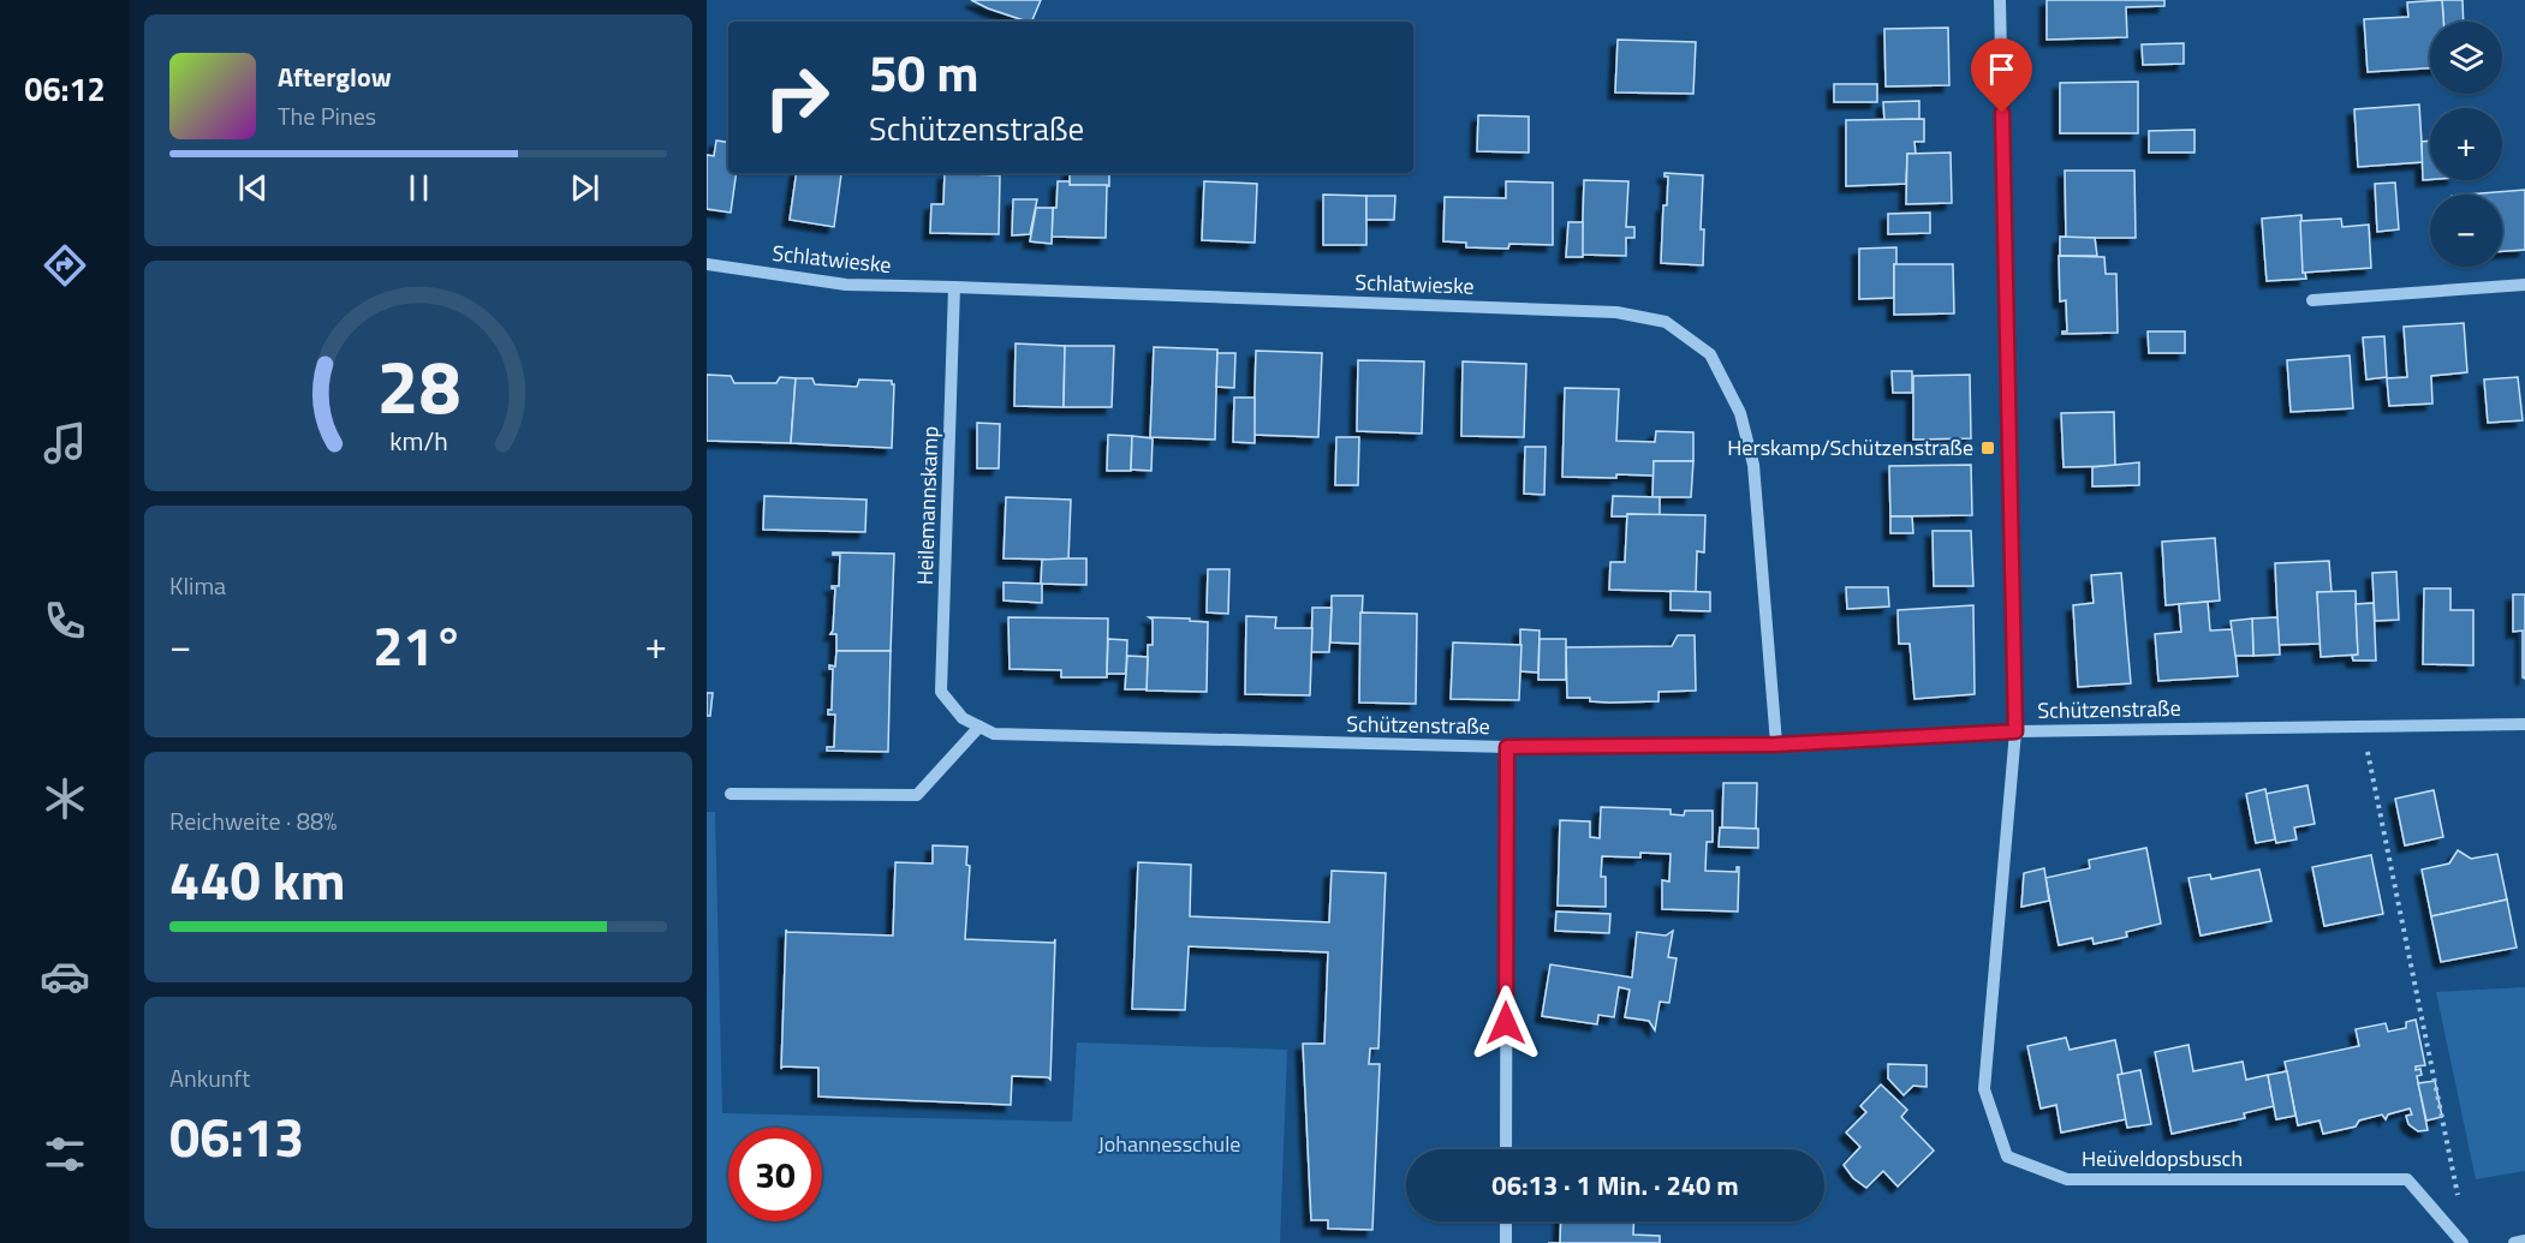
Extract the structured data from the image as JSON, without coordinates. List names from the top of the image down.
{
  "streets": {
    "street": [
      "Schlatwieske",
      "Heilemannskamp",
      "Schützenstraße",
      "Heüveldopsbusch"
    ]
  },
  "crossings": [
    ["Schlatwieske", "Heilemannskamp"],
    ["Schlatwieske", "Schützenstraße"],
    ["Heilemannskamp", "Schützenstraße"],
    ["Schützenstraße", "Heüveldopsbusch"]
  ],
  "parks": ["Johannesschule"],
  "places": {
    "transit": ["Herskamp/Schützenstraße"]
  },
  "page": {
    "tabs": "06:12",
    "map_buttons": ["+", "−"],
    "turn": ["50 m", "Schützenstraße"],
    "song": ["Afterglow", "The Pines"],
    "tile": [
      "Klima",
      ["Reichweite · 88%", "440 km"],
      ["Ankunft", "06:13"]
    ],
    "heat": ["−", "21°", "+"],
    "limit": "30",
    "trip": "06:13 · 1 Min. · 240 m",
    "gauge": ["28", "km/h"]
  }
}
